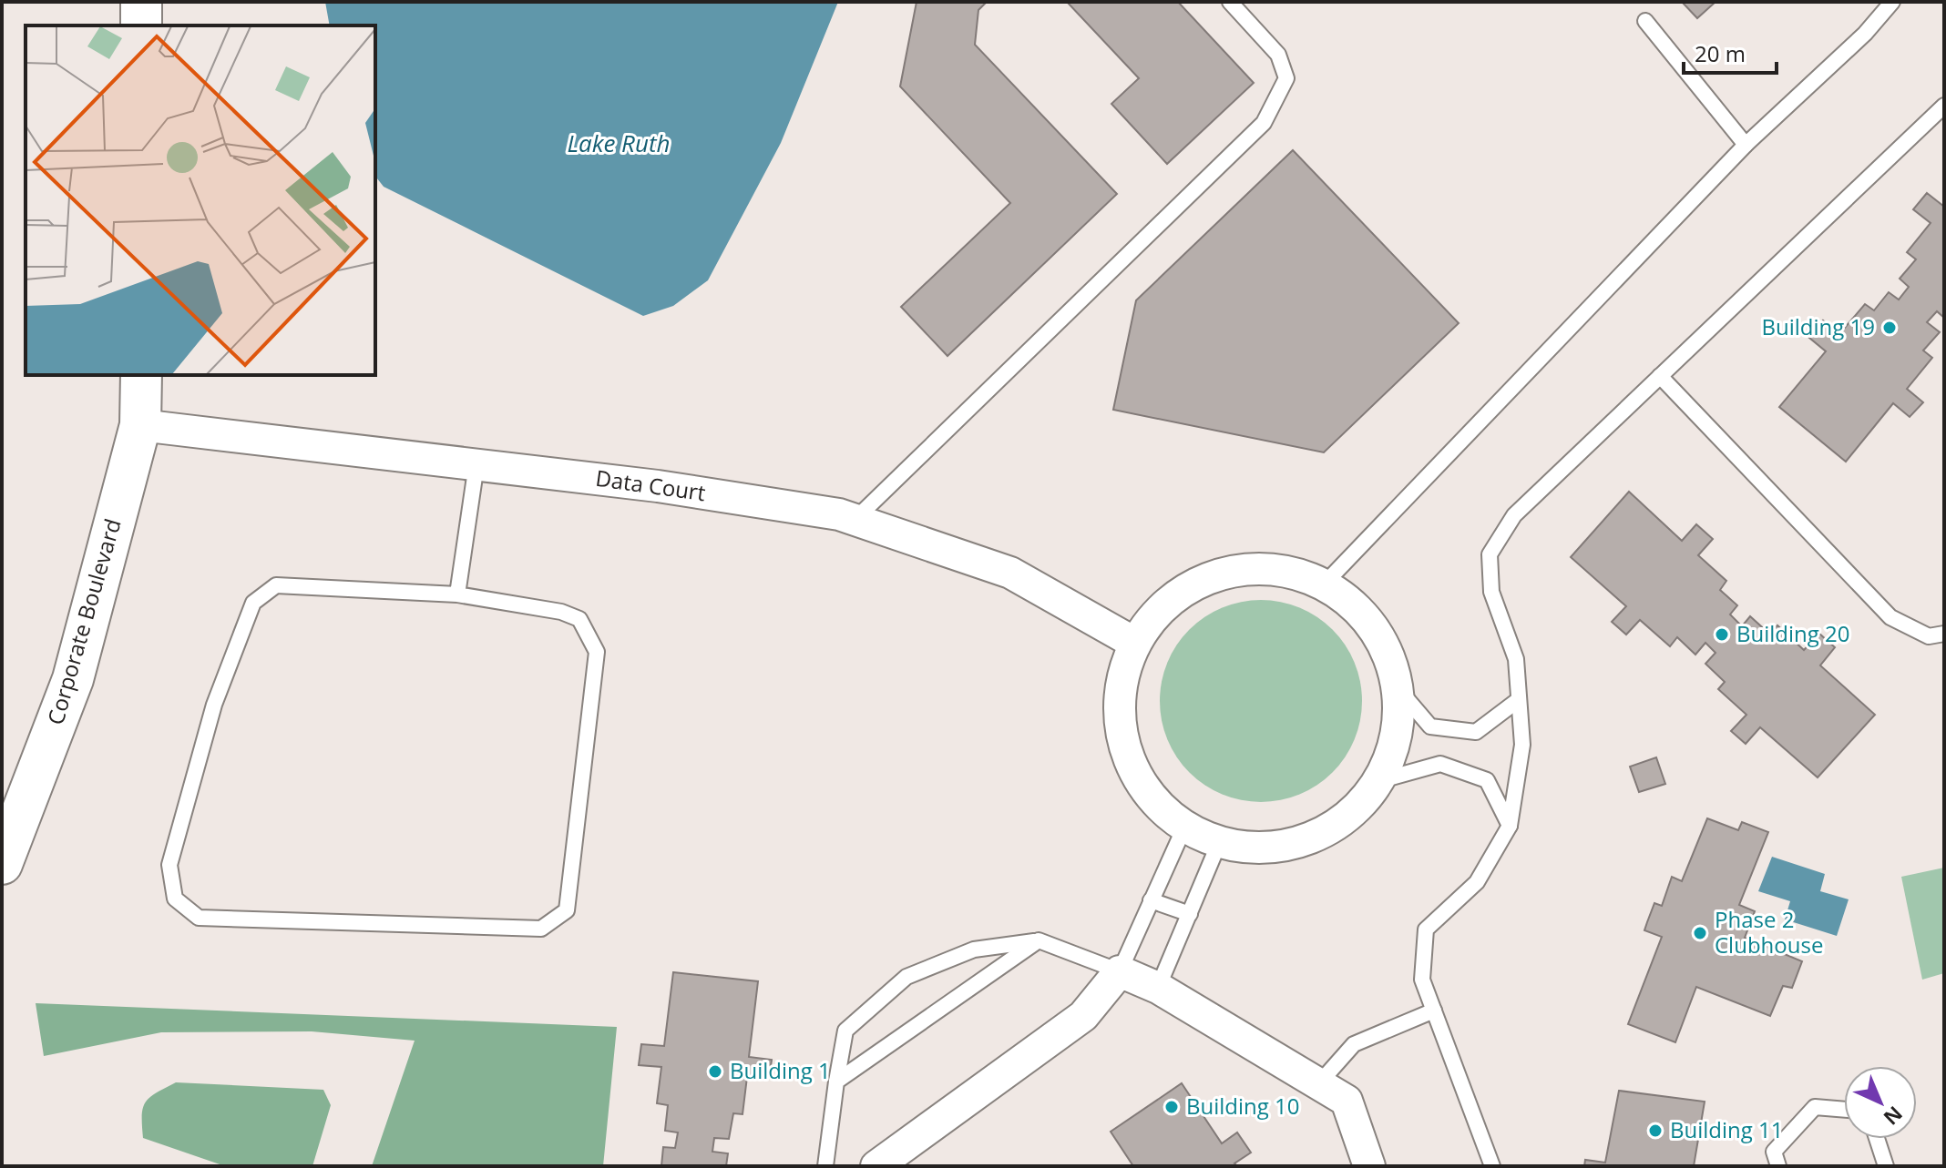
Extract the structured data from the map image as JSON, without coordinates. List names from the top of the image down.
{
  "streets": {
    "street": ["Data Court", "Corporate Boulevard"]
  },
  "crossings": [
    ["Data Court", "Corporate Boulevard"]
  ],
  "water": ["Lake Ruth"],
  "places": [
    "Building 19",
    "Building 20",
    "Phase 2 Clubhouse",
    "Building 1",
    "Building 10",
    "Building 11"
  ],
  "scale_bar": "20 m",
  "north": "bottom right"
}
